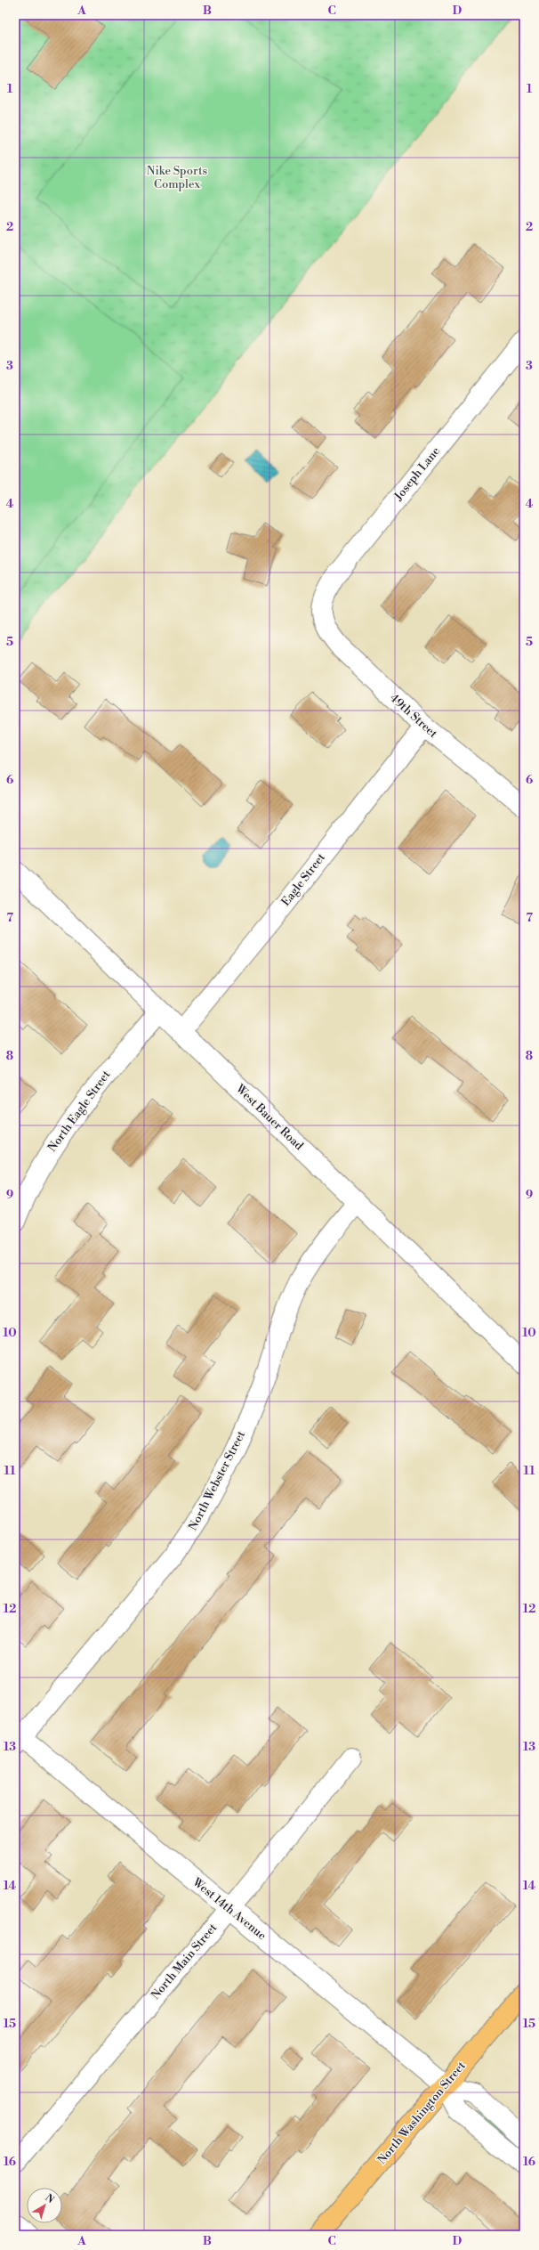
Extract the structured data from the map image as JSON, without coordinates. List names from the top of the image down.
{
  "streets": {
    "main road": ["North Washington Street"],
    "street": [
      "Joseph Lane",
      "49th Street",
      "Eagle Street",
      "North Eagle Street",
      "West Bauer Road",
      "North Webster Street",
      "West 14th Avenue",
      "North Main Street"
    ]
  },
  "crossings": [
    ["Joseph Lane", "49th Street"],
    ["49th Street", "Eagle Street"],
    ["Eagle Street", "West Bauer Road"],
    ["North Eagle Street", "West Bauer Road"],
    ["West Bauer Road", "North Webster Street"],
    ["North Webster Street", "West 14th Avenue"],
    ["West 14th Avenue", "North Main Street"],
    ["West 14th Avenue", "North Washington Street"]
  ],
  "parks": ["Nike Sports Complex"],
  "north": "top right",
  "grid": {
    "columns": [
      "A",
      "B",
      "C",
      "D"
    ],
    "rows": [
      "1",
      "2",
      "3",
      "4",
      "5",
      "6",
      "7",
      "8",
      "9",
      "10",
      "11",
      "12",
      "13",
      "14",
      "15",
      "16"
    ]
  }
}
